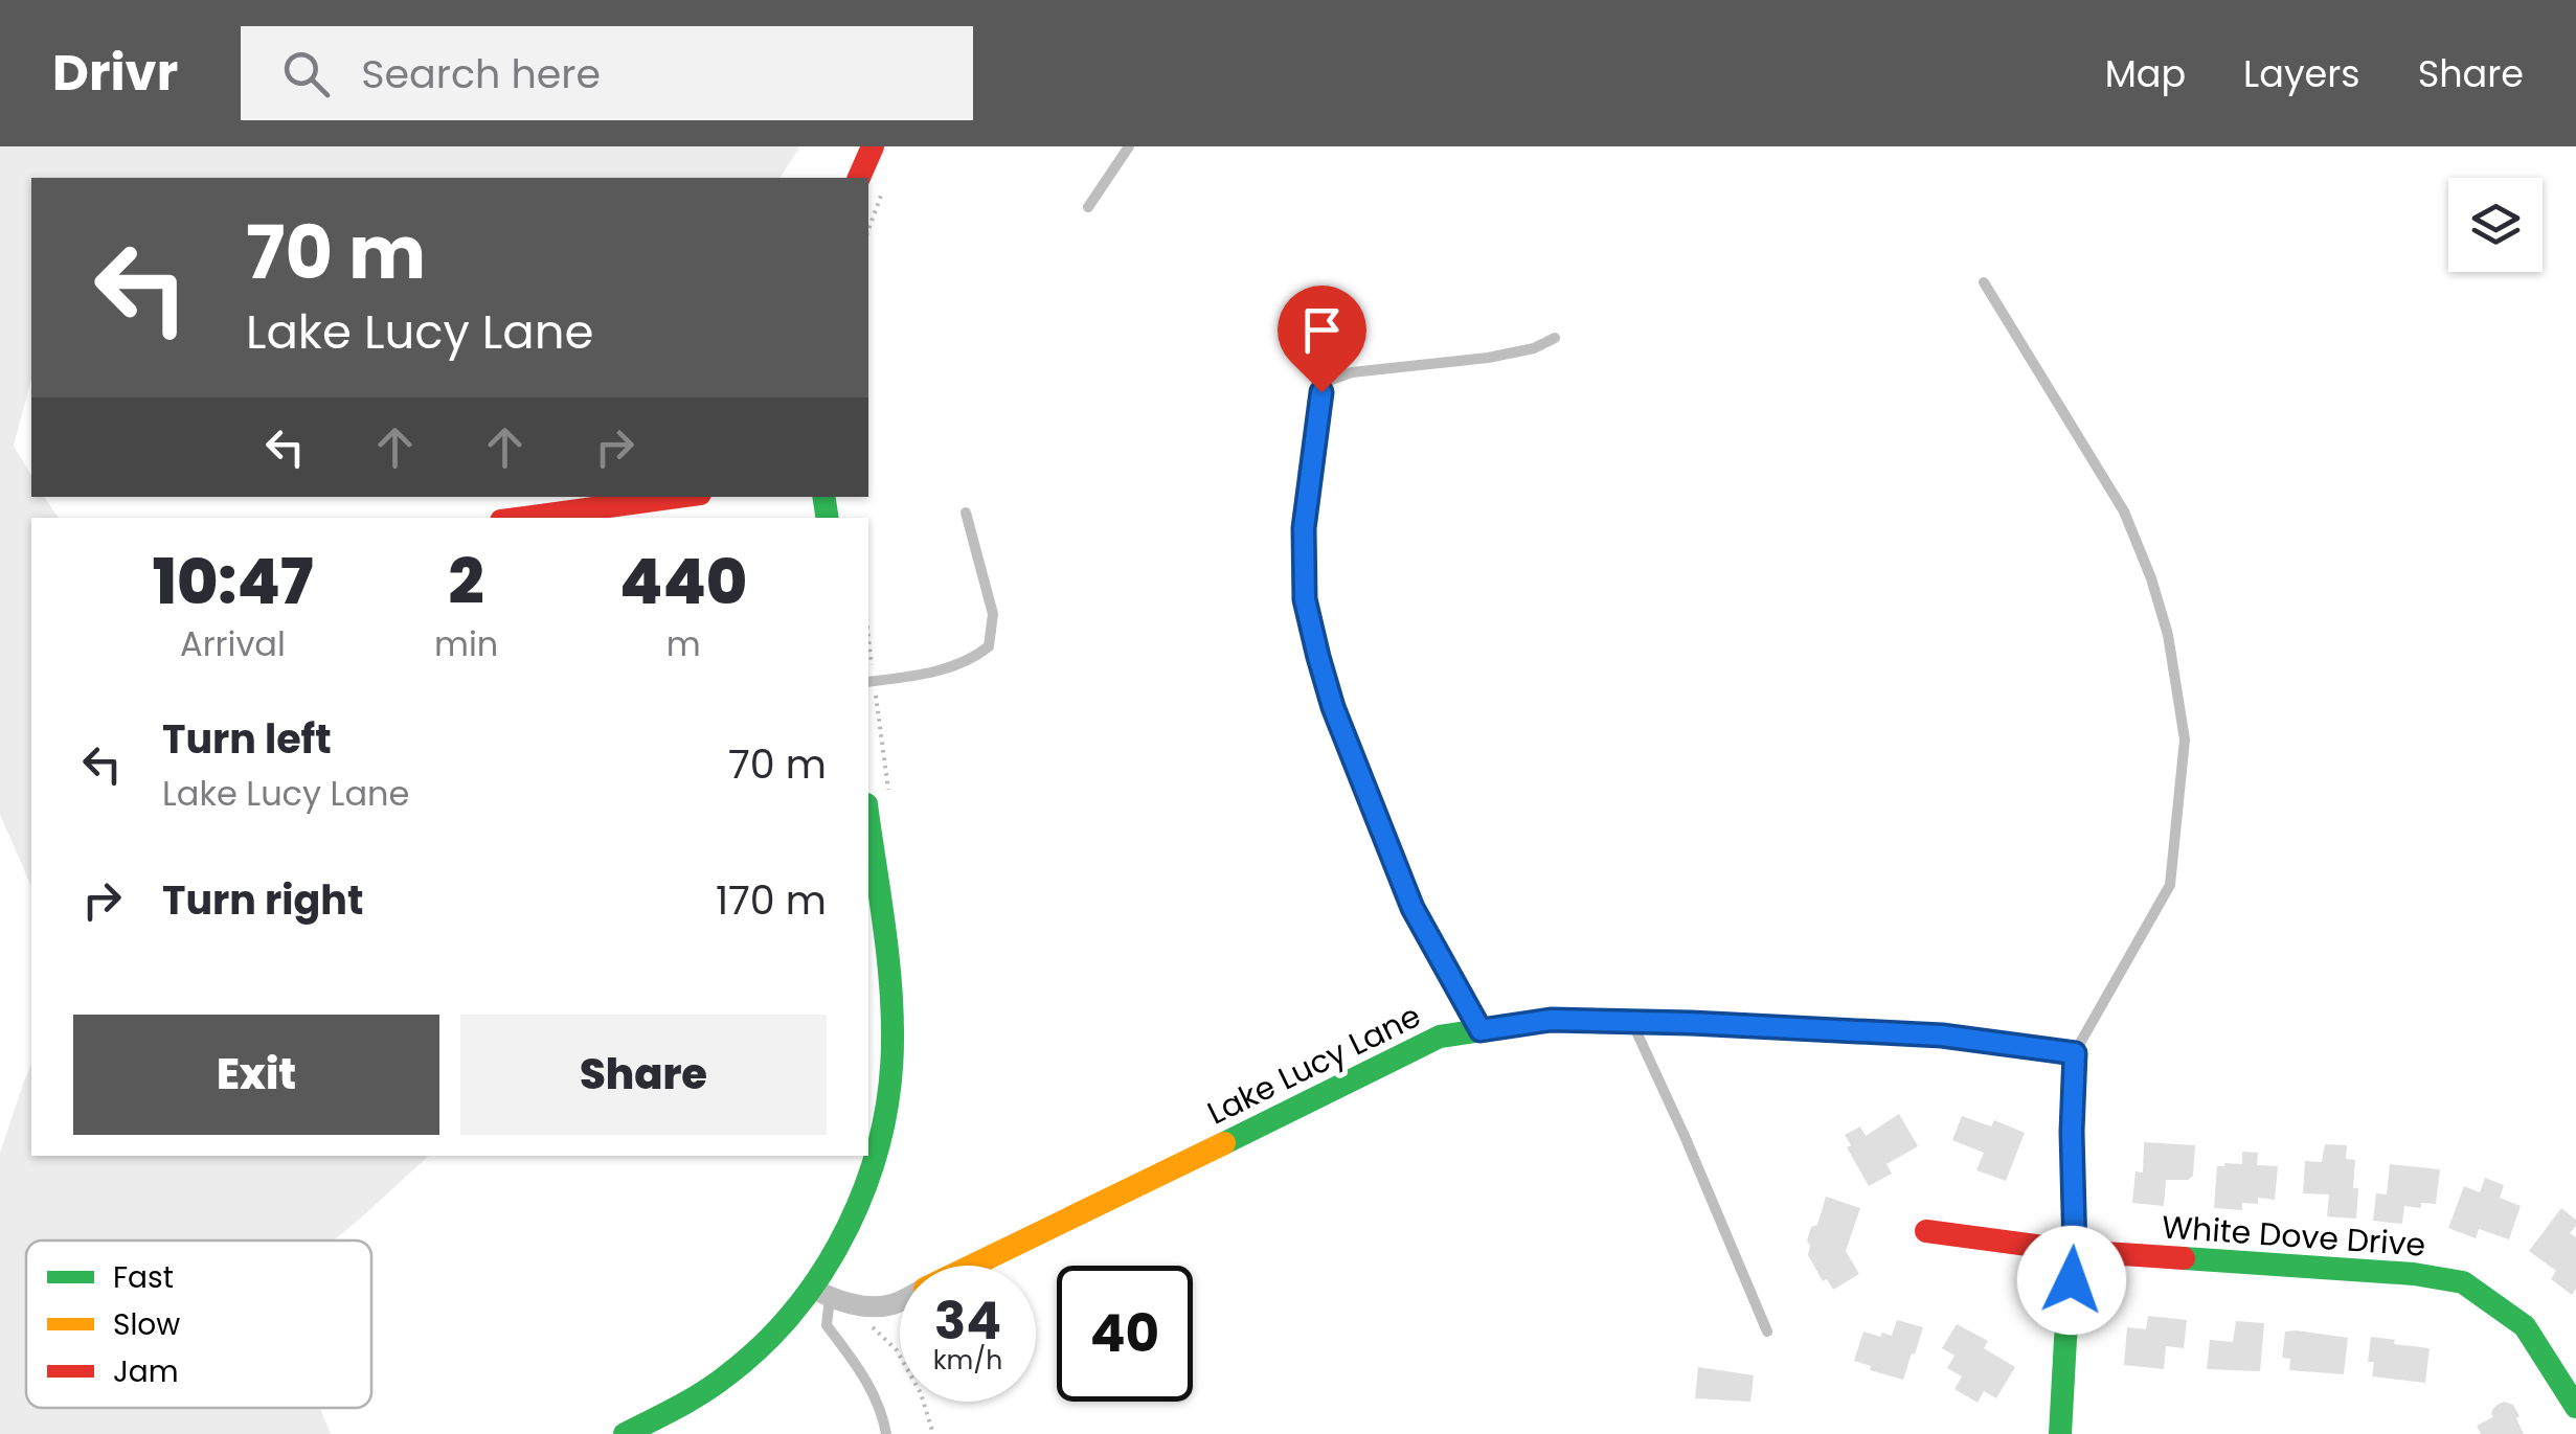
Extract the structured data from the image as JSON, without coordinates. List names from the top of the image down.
{
  "streets": {
    "street": ["Lake Lucy Lane", "White Dove Drive"]
  },
  "legend": ["Fast", "Slow", "Jam"],
  "page": {
    "header": "Drivr",
    "search": "Search here",
    "nav": ["Map", "Layers", "Share"],
    "turn": ["70 m", "Lake Lucy Lane"],
    "eta": [
      "10:47",
      "Arrival",
      "2",
      "min",
      "440",
      "m"
    ],
    "list": [
      {
        "name": "Turn left",
        "note": "Lake Lucy Lane",
        "value": "70 m"
      },
      {
        "name": "Turn right",
        "value": "170 m"
      }
    ],
    "buttons": ["Exit", "Share"],
    "speed": "34 km/h",
    "limit": "40"
  }
}
